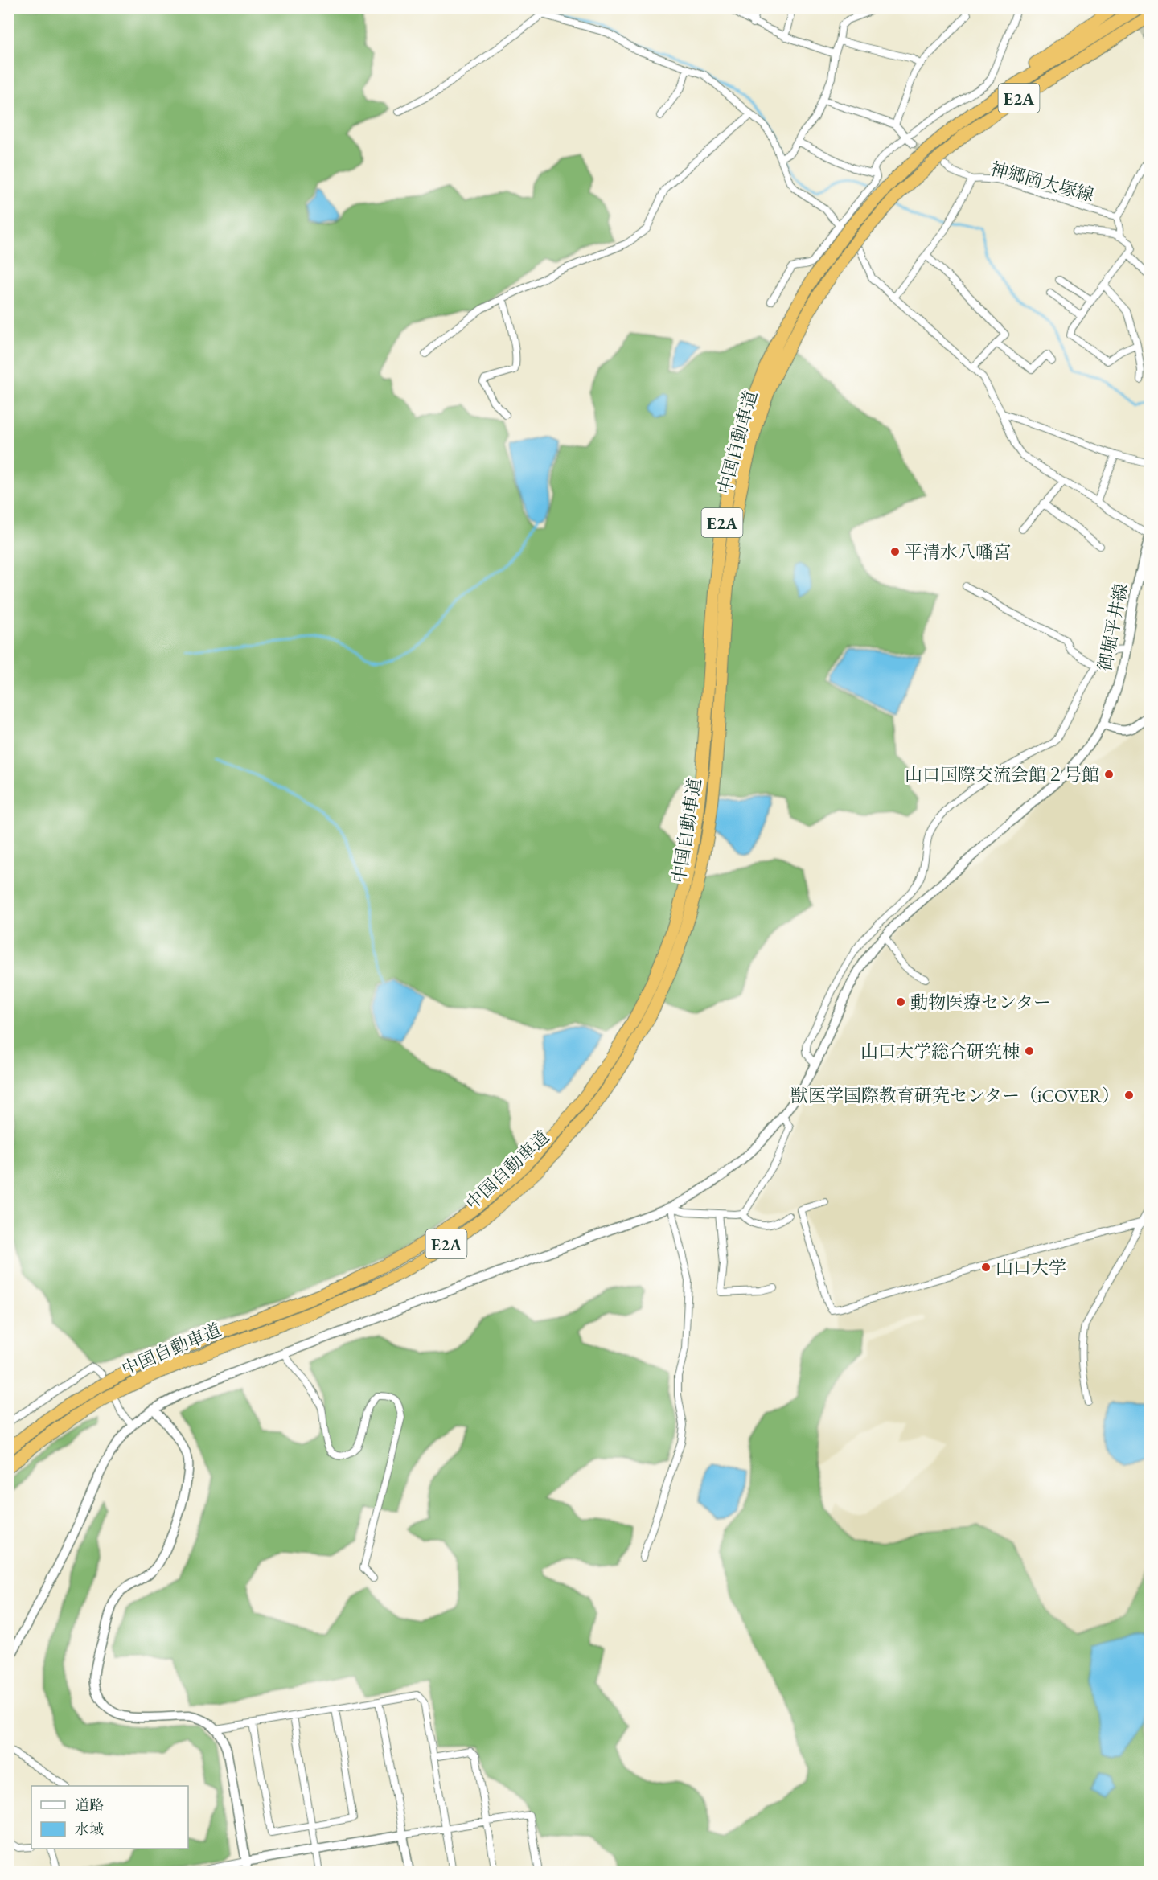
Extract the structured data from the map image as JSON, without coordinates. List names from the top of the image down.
{
  "streets": {
    "highway": ["E2A", "中国自動車道"],
    "street": ["神郷岡大塚線", "御堀平井線"]
  },
  "places": [
    "平清水八幡宮",
    "山口国際交流会館２号館",
    "動物医療センター",
    "山口大学総合研究棟",
    "獣医学国際教育研究センター（iCOVER）",
    "山口大学"
  ],
  "legend": ["道路", "水域"]
}
